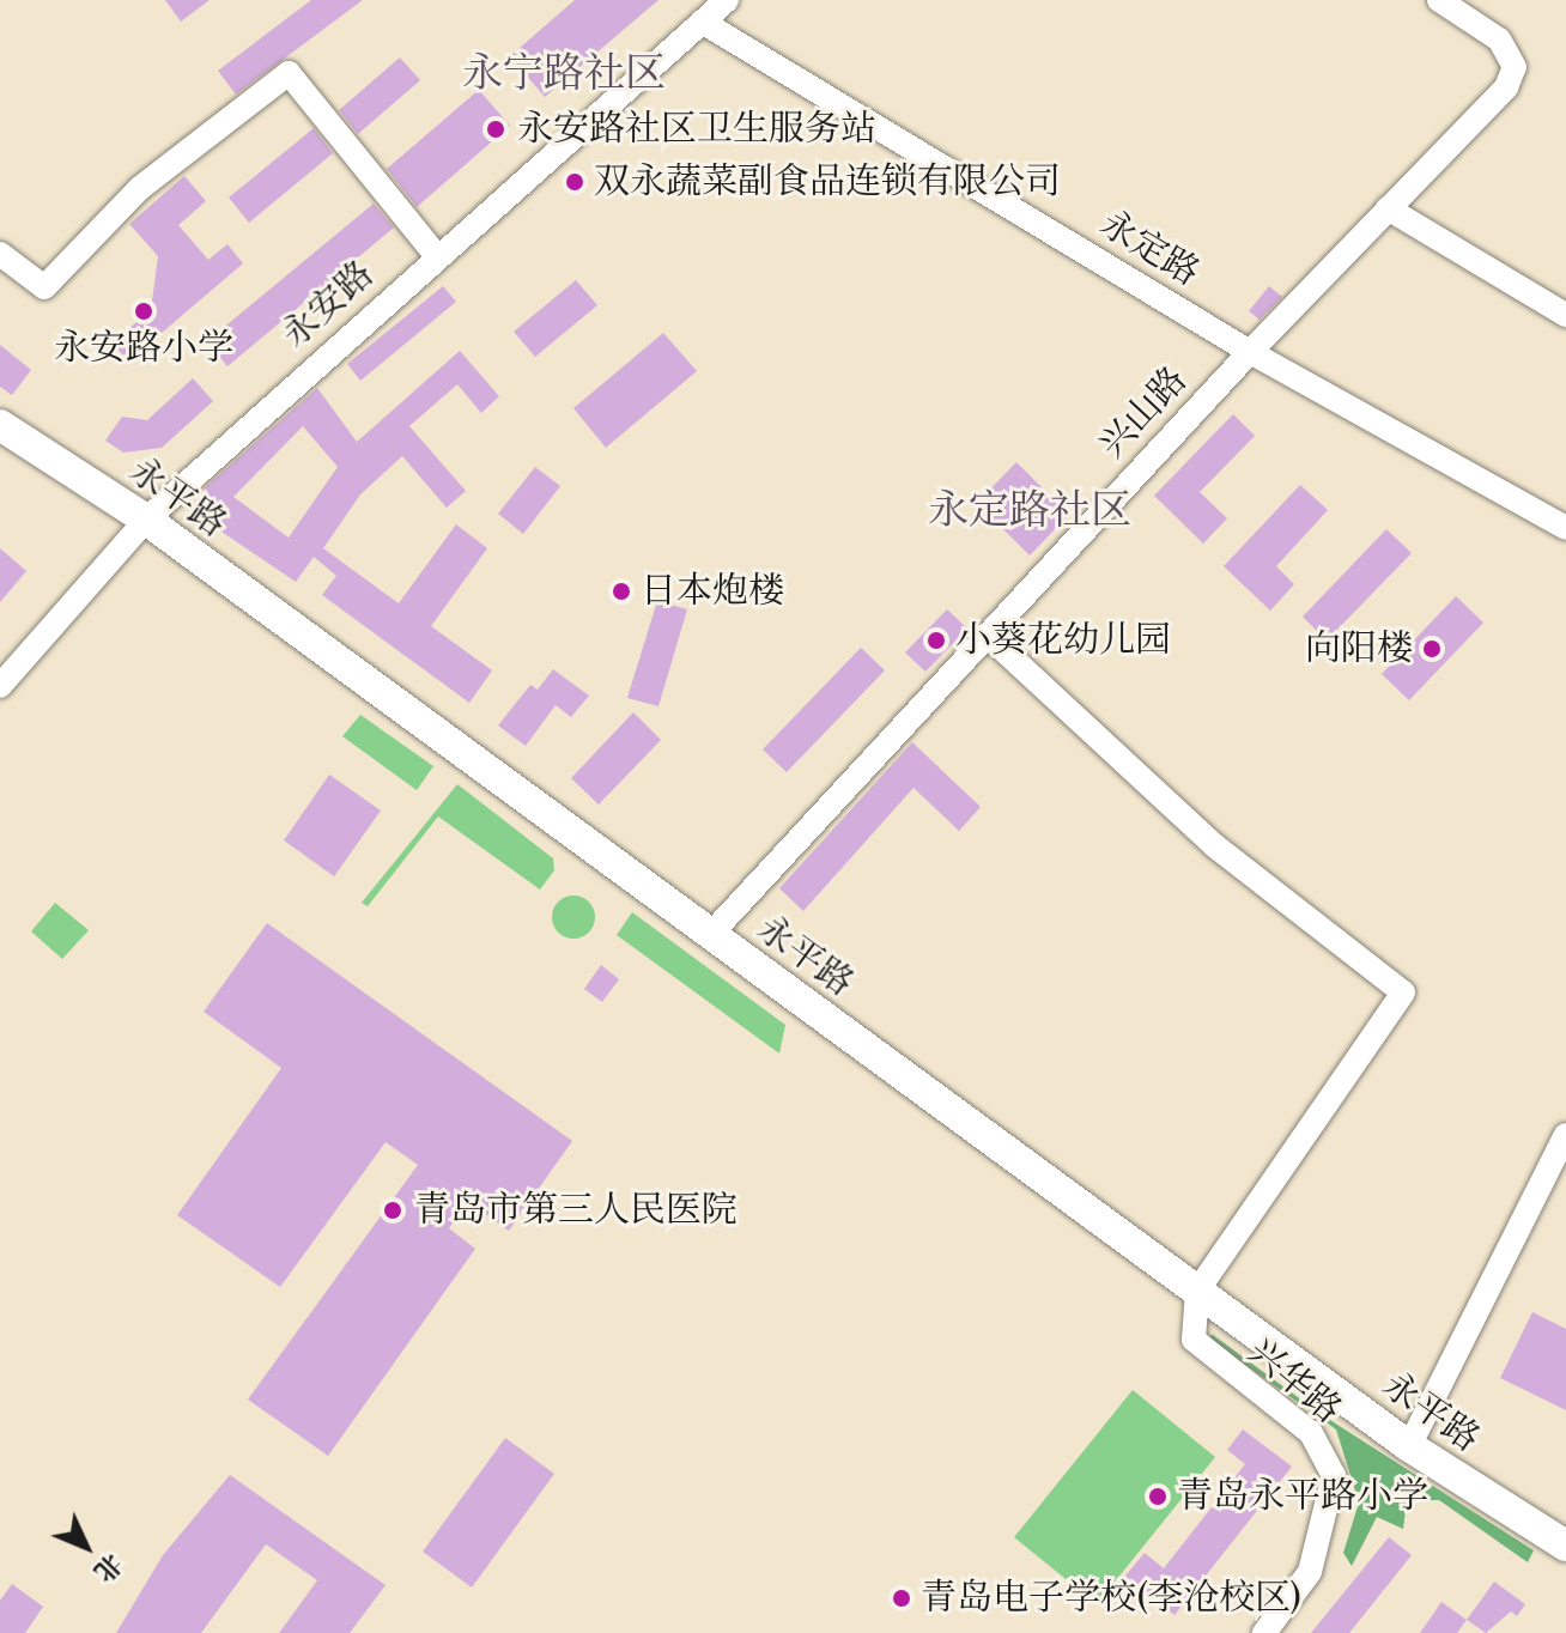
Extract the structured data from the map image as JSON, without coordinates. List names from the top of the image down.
{
  "streets": {
    "main road": ["永平路"],
    "street": [
      "永定路",
      "永安路",
      "兴山路",
      "兴华路"
    ]
  },
  "crossings": [
    ["永定路", "永安路"],
    ["永定路", "兴山路"],
    ["永安路", "永平路"],
    ["兴山路", "永平路"],
    ["永平路", "兴华路"]
  ],
  "districts": ["永宁路社区", "永定路社区"],
  "places": [
    "永安路社区卫生服务站",
    "双永蔬菜副食品连锁有限公司",
    "永安路小学",
    "日本炮楼",
    "小葵花幼儿园",
    "向阳楼",
    "青岛市第三人民医院",
    "青岛永平路小学",
    "青岛电子学校(李沧校区)"
  ],
  "north": "bottom right"
}
